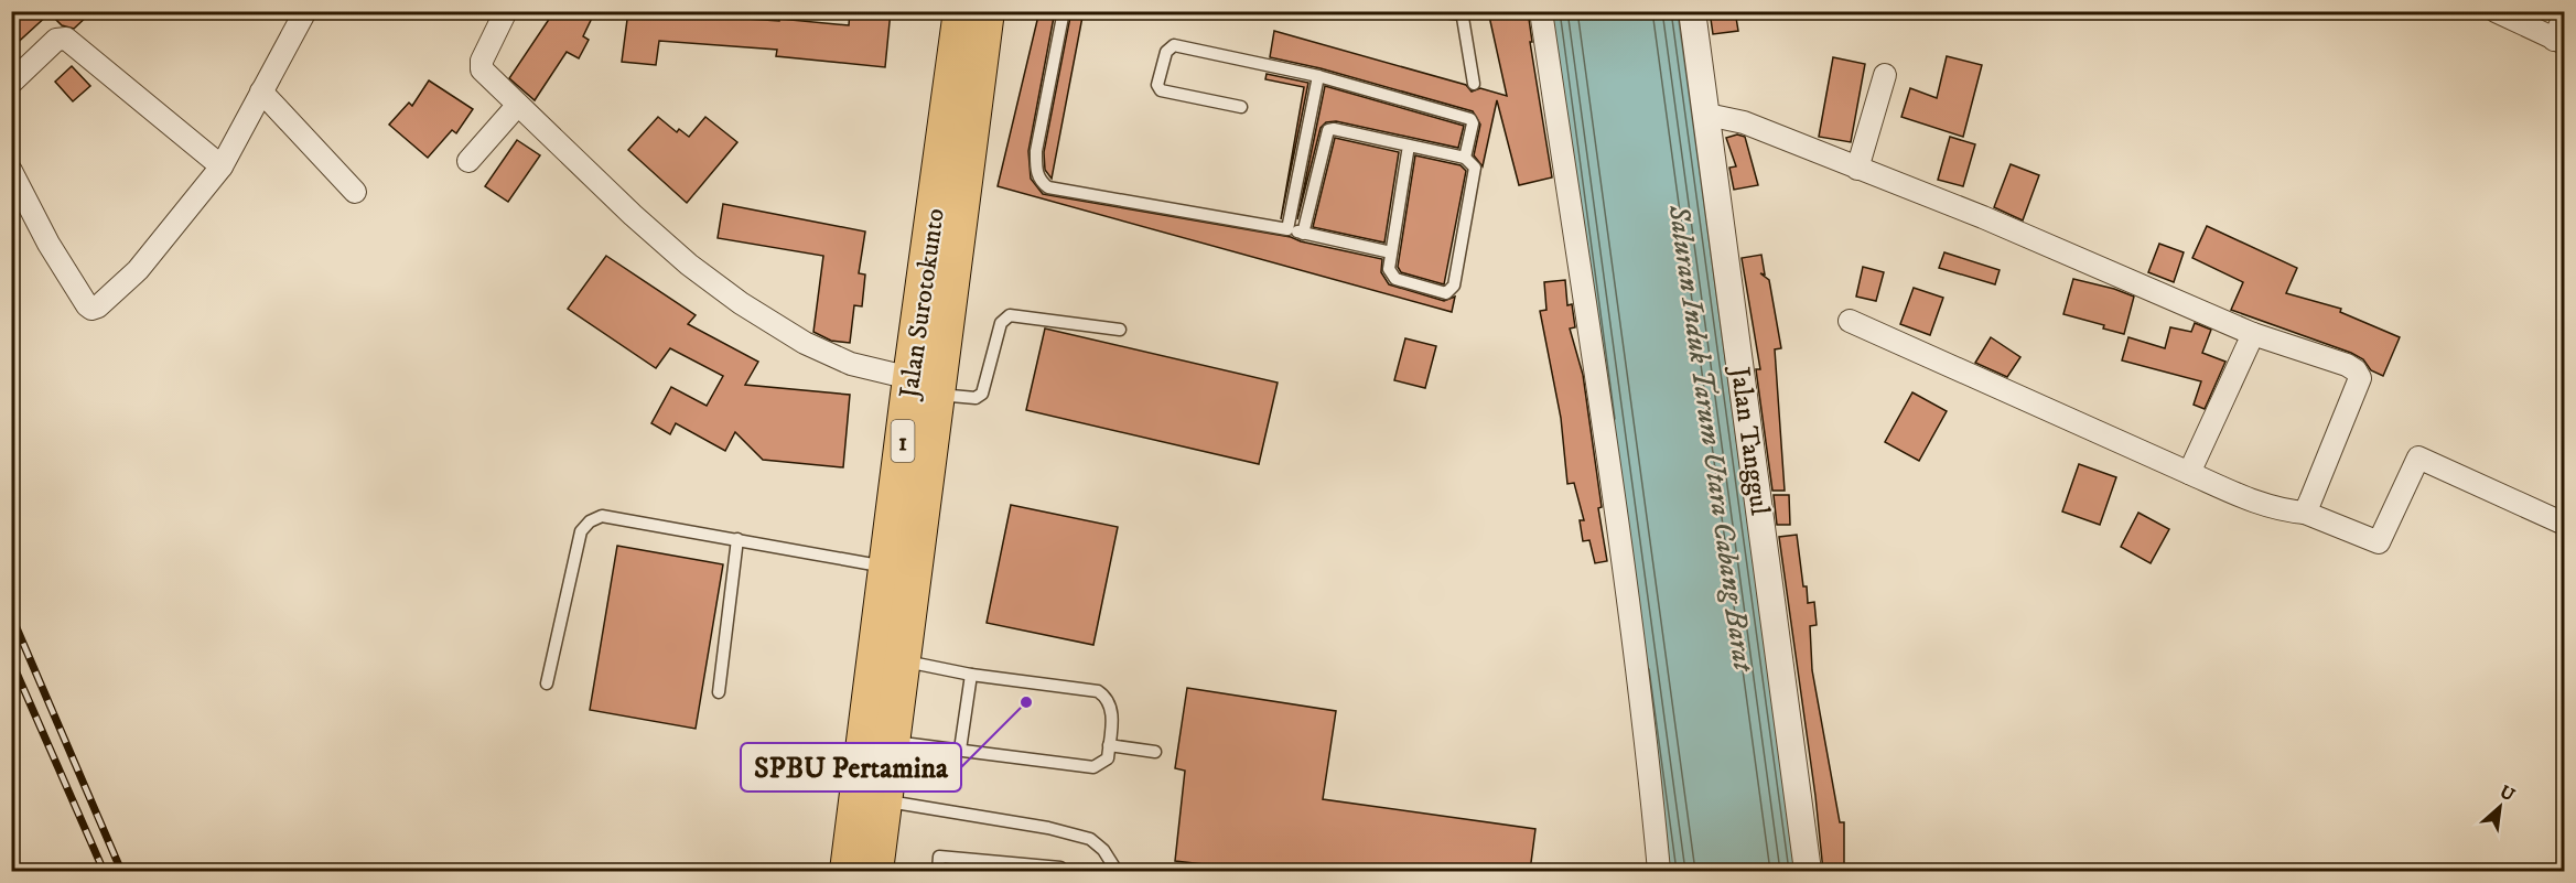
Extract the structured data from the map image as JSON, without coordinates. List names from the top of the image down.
{
  "streets": {
    "main road": ["Jalan Surotokunto", "1"],
    "street": ["Jalan Tanggul"]
  },
  "water": ["Saluran Induk Tarum Utara Cabang Barat"],
  "places": ["SPBU Pertamina"],
  "north": "top right"
}
